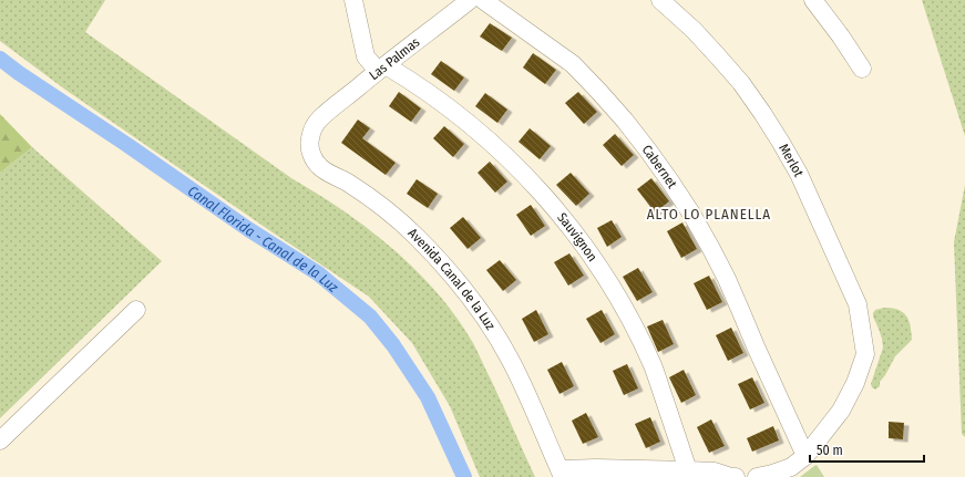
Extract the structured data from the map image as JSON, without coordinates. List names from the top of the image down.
{
  "streets": {
    "street": [
      "Las Palmas",
      "Merlot",
      "Cabernet",
      "Sauvignon",
      "Avenida Canal de la Luz"
    ]
  },
  "crossings": [
    ["Las Palmas", "Cabernet"],
    ["Las Palmas", "Sauvignon"],
    ["Las Palmas", "Avenida Canal de la Luz"],
    ["Merlot", "Cabernet"]
  ],
  "districts": ["ALTO LO PLANELLA"],
  "water": ["Canal Florida - Canal de la Luz"],
  "scale_bar": "50 m"
}
